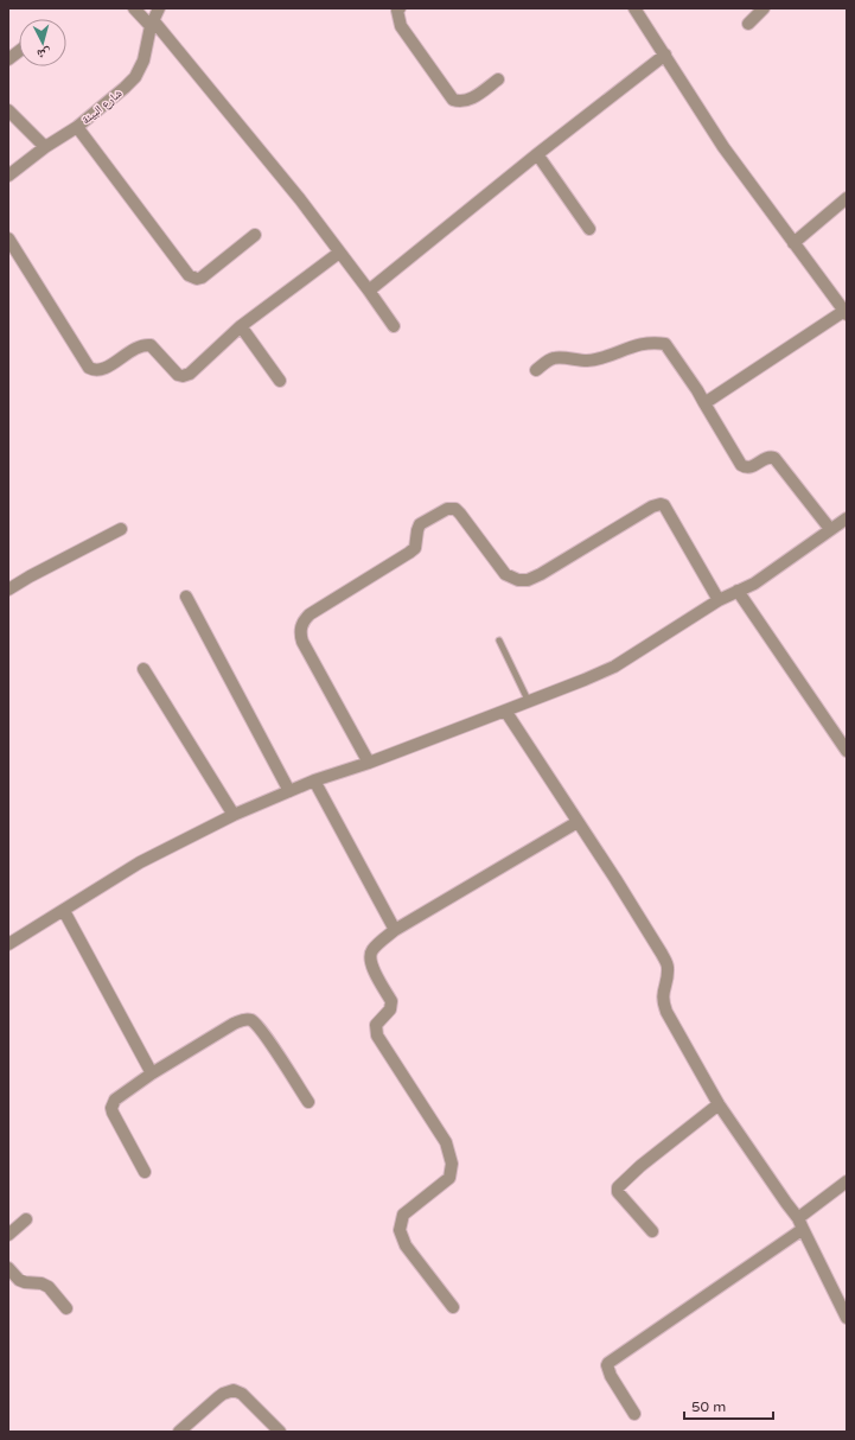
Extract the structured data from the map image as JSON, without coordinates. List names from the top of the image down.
{
  "streets": {
    "street": ["شارع البيئة"]
  },
  "scale_bar": "50 m",
  "north": "bottom"
}
